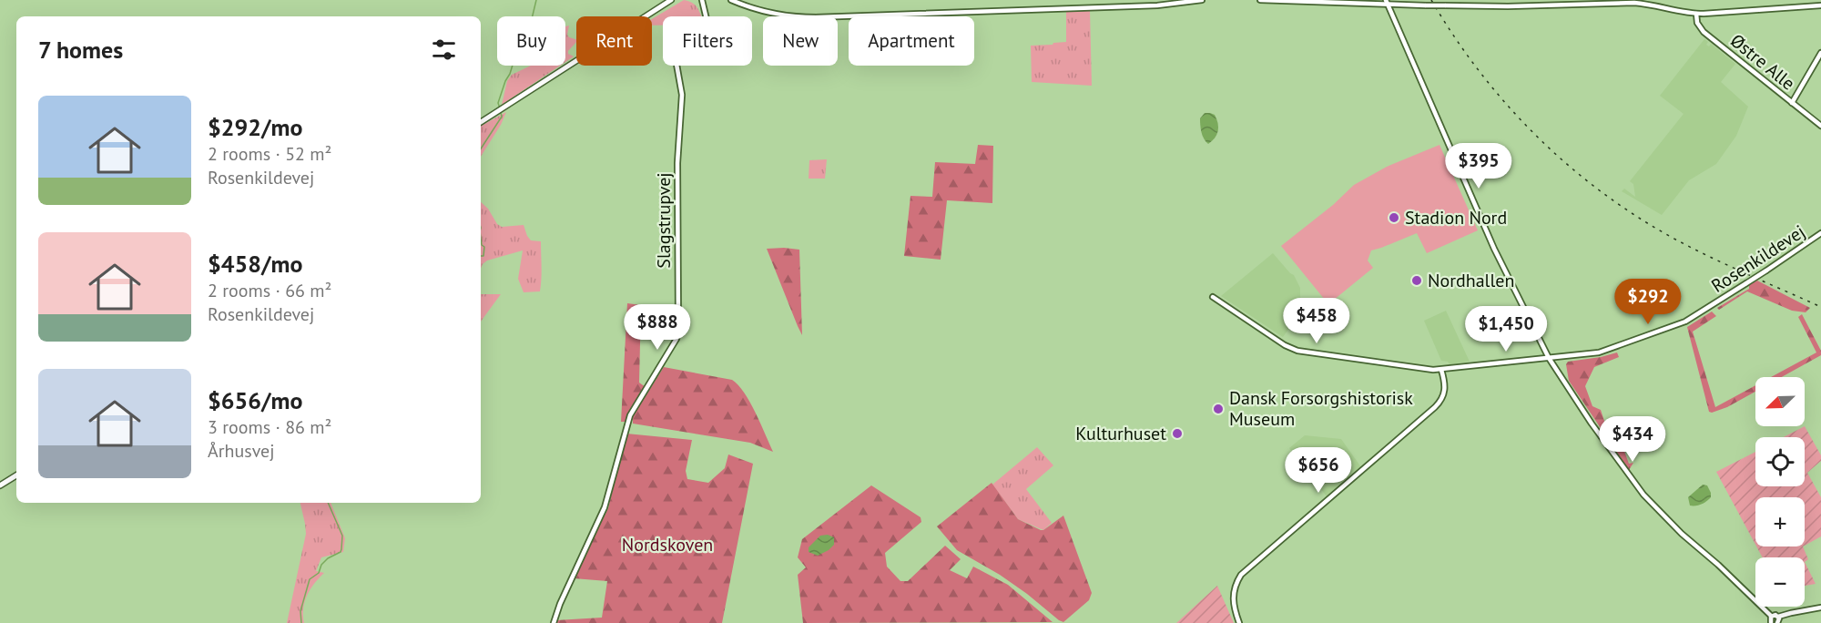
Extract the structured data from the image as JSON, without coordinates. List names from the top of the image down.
{
  "streets": {
    "street": ["Østre Alle", "Slagstrupvej", "Rosenkildevej"]
  },
  "parks": ["Nordskoven"],
  "places": [
    "Stadion Nord",
    "Nordhallen",
    "Dansk Forsorgshistorisk Museum",
    "Kulturhuset"
  ],
  "north": "bottom left",
  "page": {
    "chip": [
      "Buy",
      "Rent",
      "Filters",
      "New",
      "Apartment"
    ],
    "heading": "7 homes",
    "list": [
      {
        "name": "$292/mo",
        "note": "2 rooms · 52 m² · Rosenkildevej"
      },
      {
        "name": "$458/mo",
        "note": "2 rooms · 66 m² · Rosenkildevej"
      },
      {
        "name": "$656/mo",
        "note": "3 rooms · 86 m² · Århusvej"
      }
    ],
    "price": [
      "$395",
      "$292",
      "$458",
      "$888",
      "$1,450",
      "$434",
      "$656"
    ],
    "map_buttons": ["+", "−"]
  }
}
